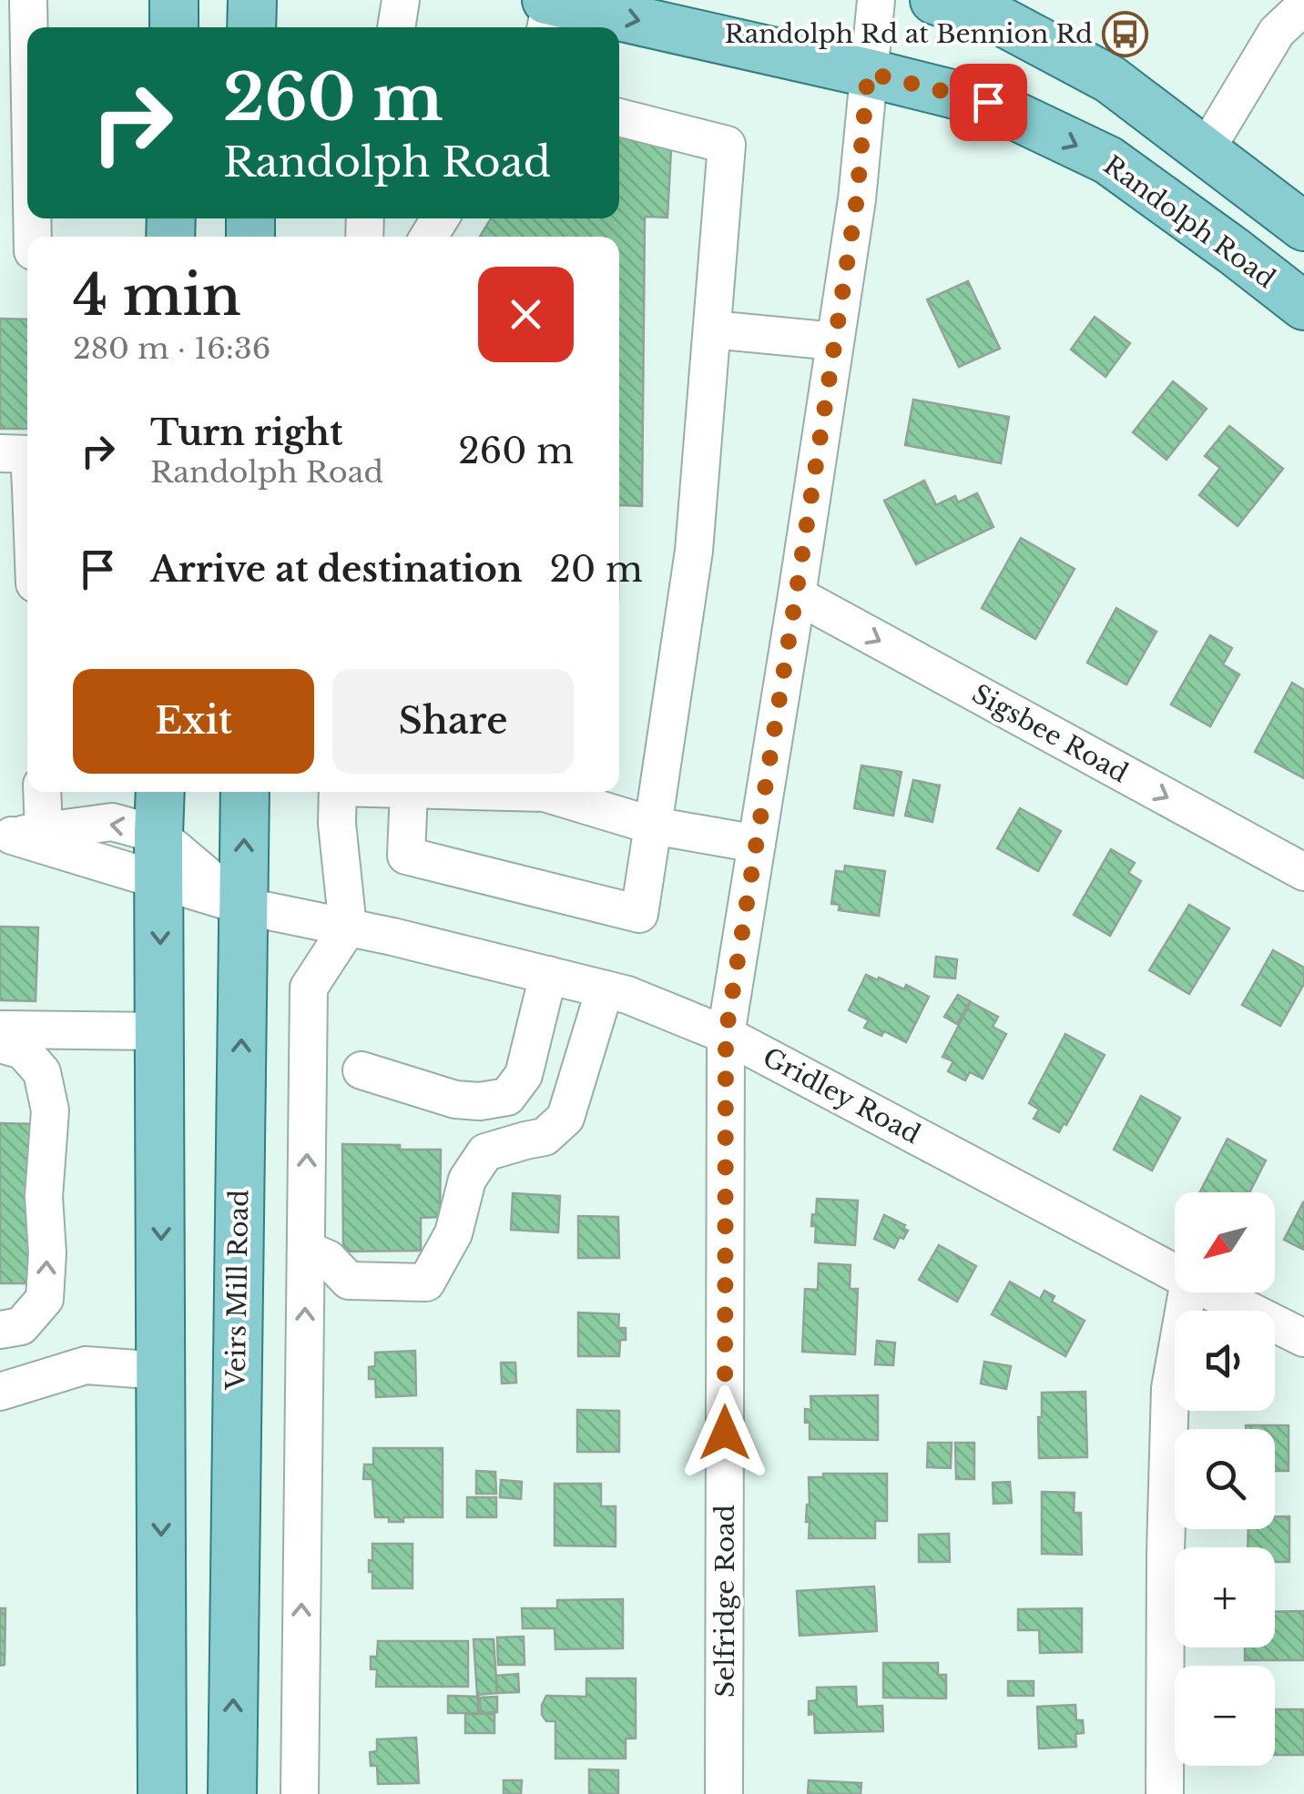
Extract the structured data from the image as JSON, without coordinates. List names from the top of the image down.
{
  "streets": {
    "main road": ["Randolph Road", "Veirs Mill Road"],
    "street": ["Sigsbee Road", "Gridley Road", "Selfridge Road"]
  },
  "crossings": [
    ["Randolph Road", "Selfridge Road"],
    ["Sigsbee Road", "Selfridge Road"],
    ["Gridley Road", "Veirs Mill Road"],
    ["Gridley Road", "Selfridge Road"]
  ],
  "one_way": ["Sigsbee Road"],
  "places": {
    "bus stop": ["Randolph Rd at Bennion Rd"]
  },
  "north": "bottom left",
  "page": {
    "turn": ["260 m", "Randolph Road"],
    "heading": ["4 min", "280 m · 16:36"],
    "list": [
      {
        "name": "Turn right",
        "note": "Randolph Road",
        "value": "260 m"
      },
      {
        "name": "Arrive at destination",
        "value": "20 m"
      }
    ],
    "buttons": ["Exit", "Share"],
    "map_buttons": ["+", "−"]
  }
}
